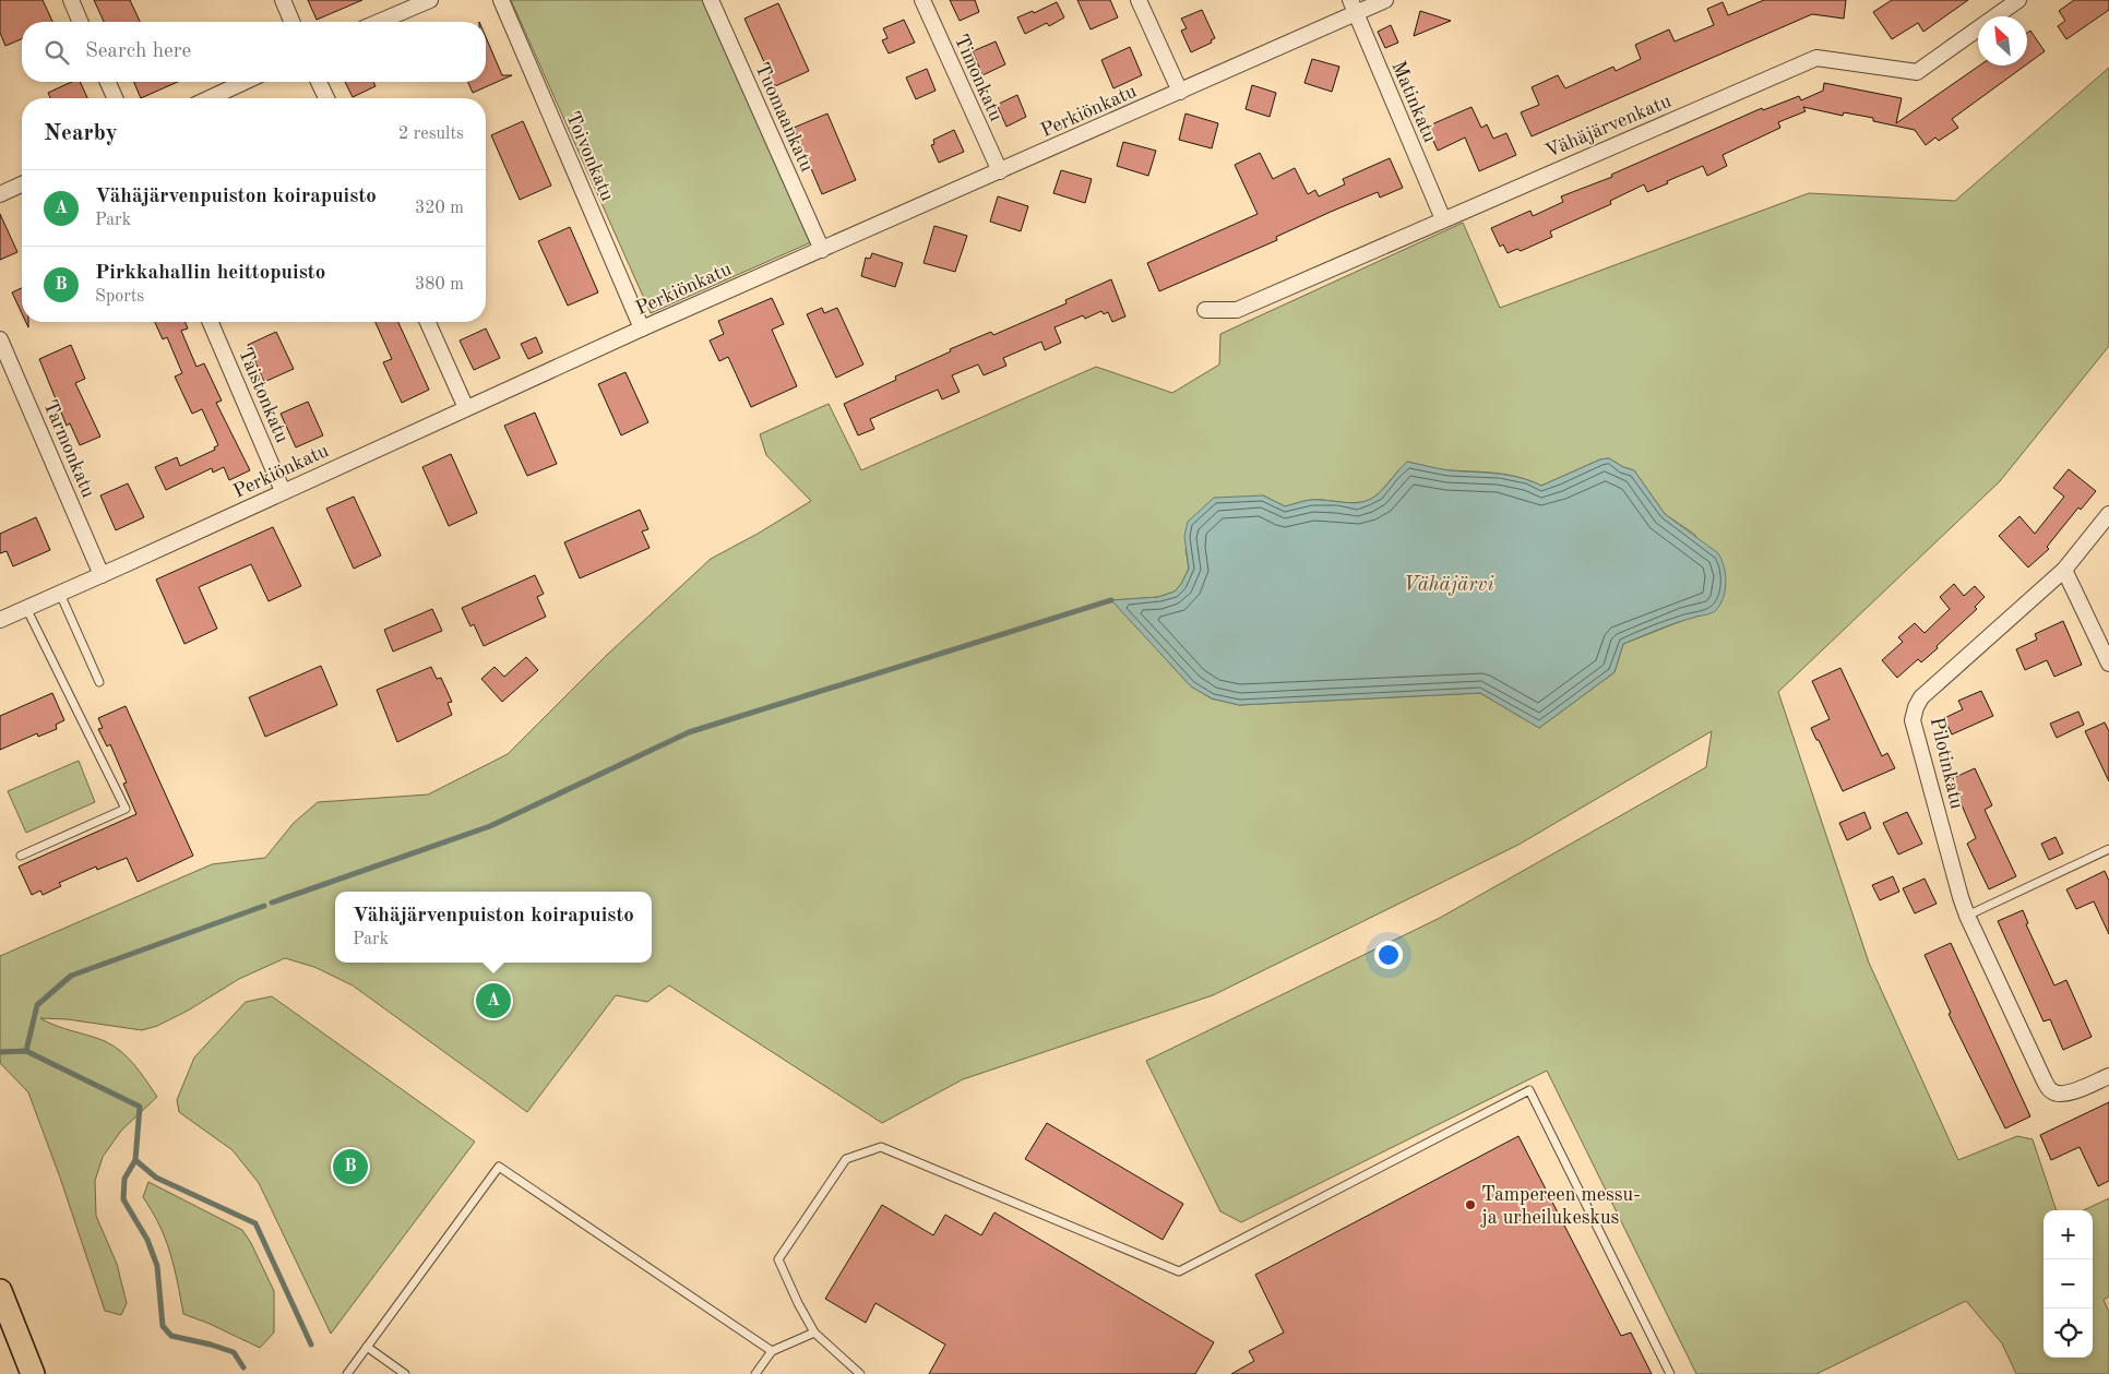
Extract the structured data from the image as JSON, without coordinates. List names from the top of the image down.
{
  "streets": {
    "street": [
      "Timonkatu",
      "Matinkatu",
      "Perkiönkatu",
      "Tuomaankatu",
      "Vähäjärvenkatu",
      "Toivonkatu",
      "Taistonkatu",
      "Tarmonkatu",
      "Pilotinkatu"
    ]
  },
  "crossings": [
    ["Timonkatu", "Perkiönkatu"],
    ["Matinkatu", "Perkiönkatu"],
    ["Matinkatu", "Vähäjärvenkatu"],
    ["Perkiönkatu", "Tuomaankatu"],
    ["Perkiönkatu", "Toivonkatu"],
    ["Perkiönkatu", "Taistonkatu"],
    ["Perkiönkatu", "Tarmonkatu"]
  ],
  "water": ["Vähäjärvi"],
  "places": ["Tampereen messu- ja urheilukeskus"],
  "north": "top left",
  "page": {
    "search": "Search here",
    "heading": ["Nearby", "2 results"],
    "list": [
      {
        "mark": "A",
        "name": "Vähäjärvenpuiston koirapuisto",
        "note": "Park",
        "value": "320 m"
      },
      {
        "mark": "B",
        "name": "Pirkkahallin heittopuisto",
        "note": "Sports",
        "value": "380 m"
      }
    ],
    "popup": ["Vähäjärvenpuiston koirapuisto", "Park"],
    "pins": ["A", "B"],
    "map_buttons": ["+", "−"]
  }
}
